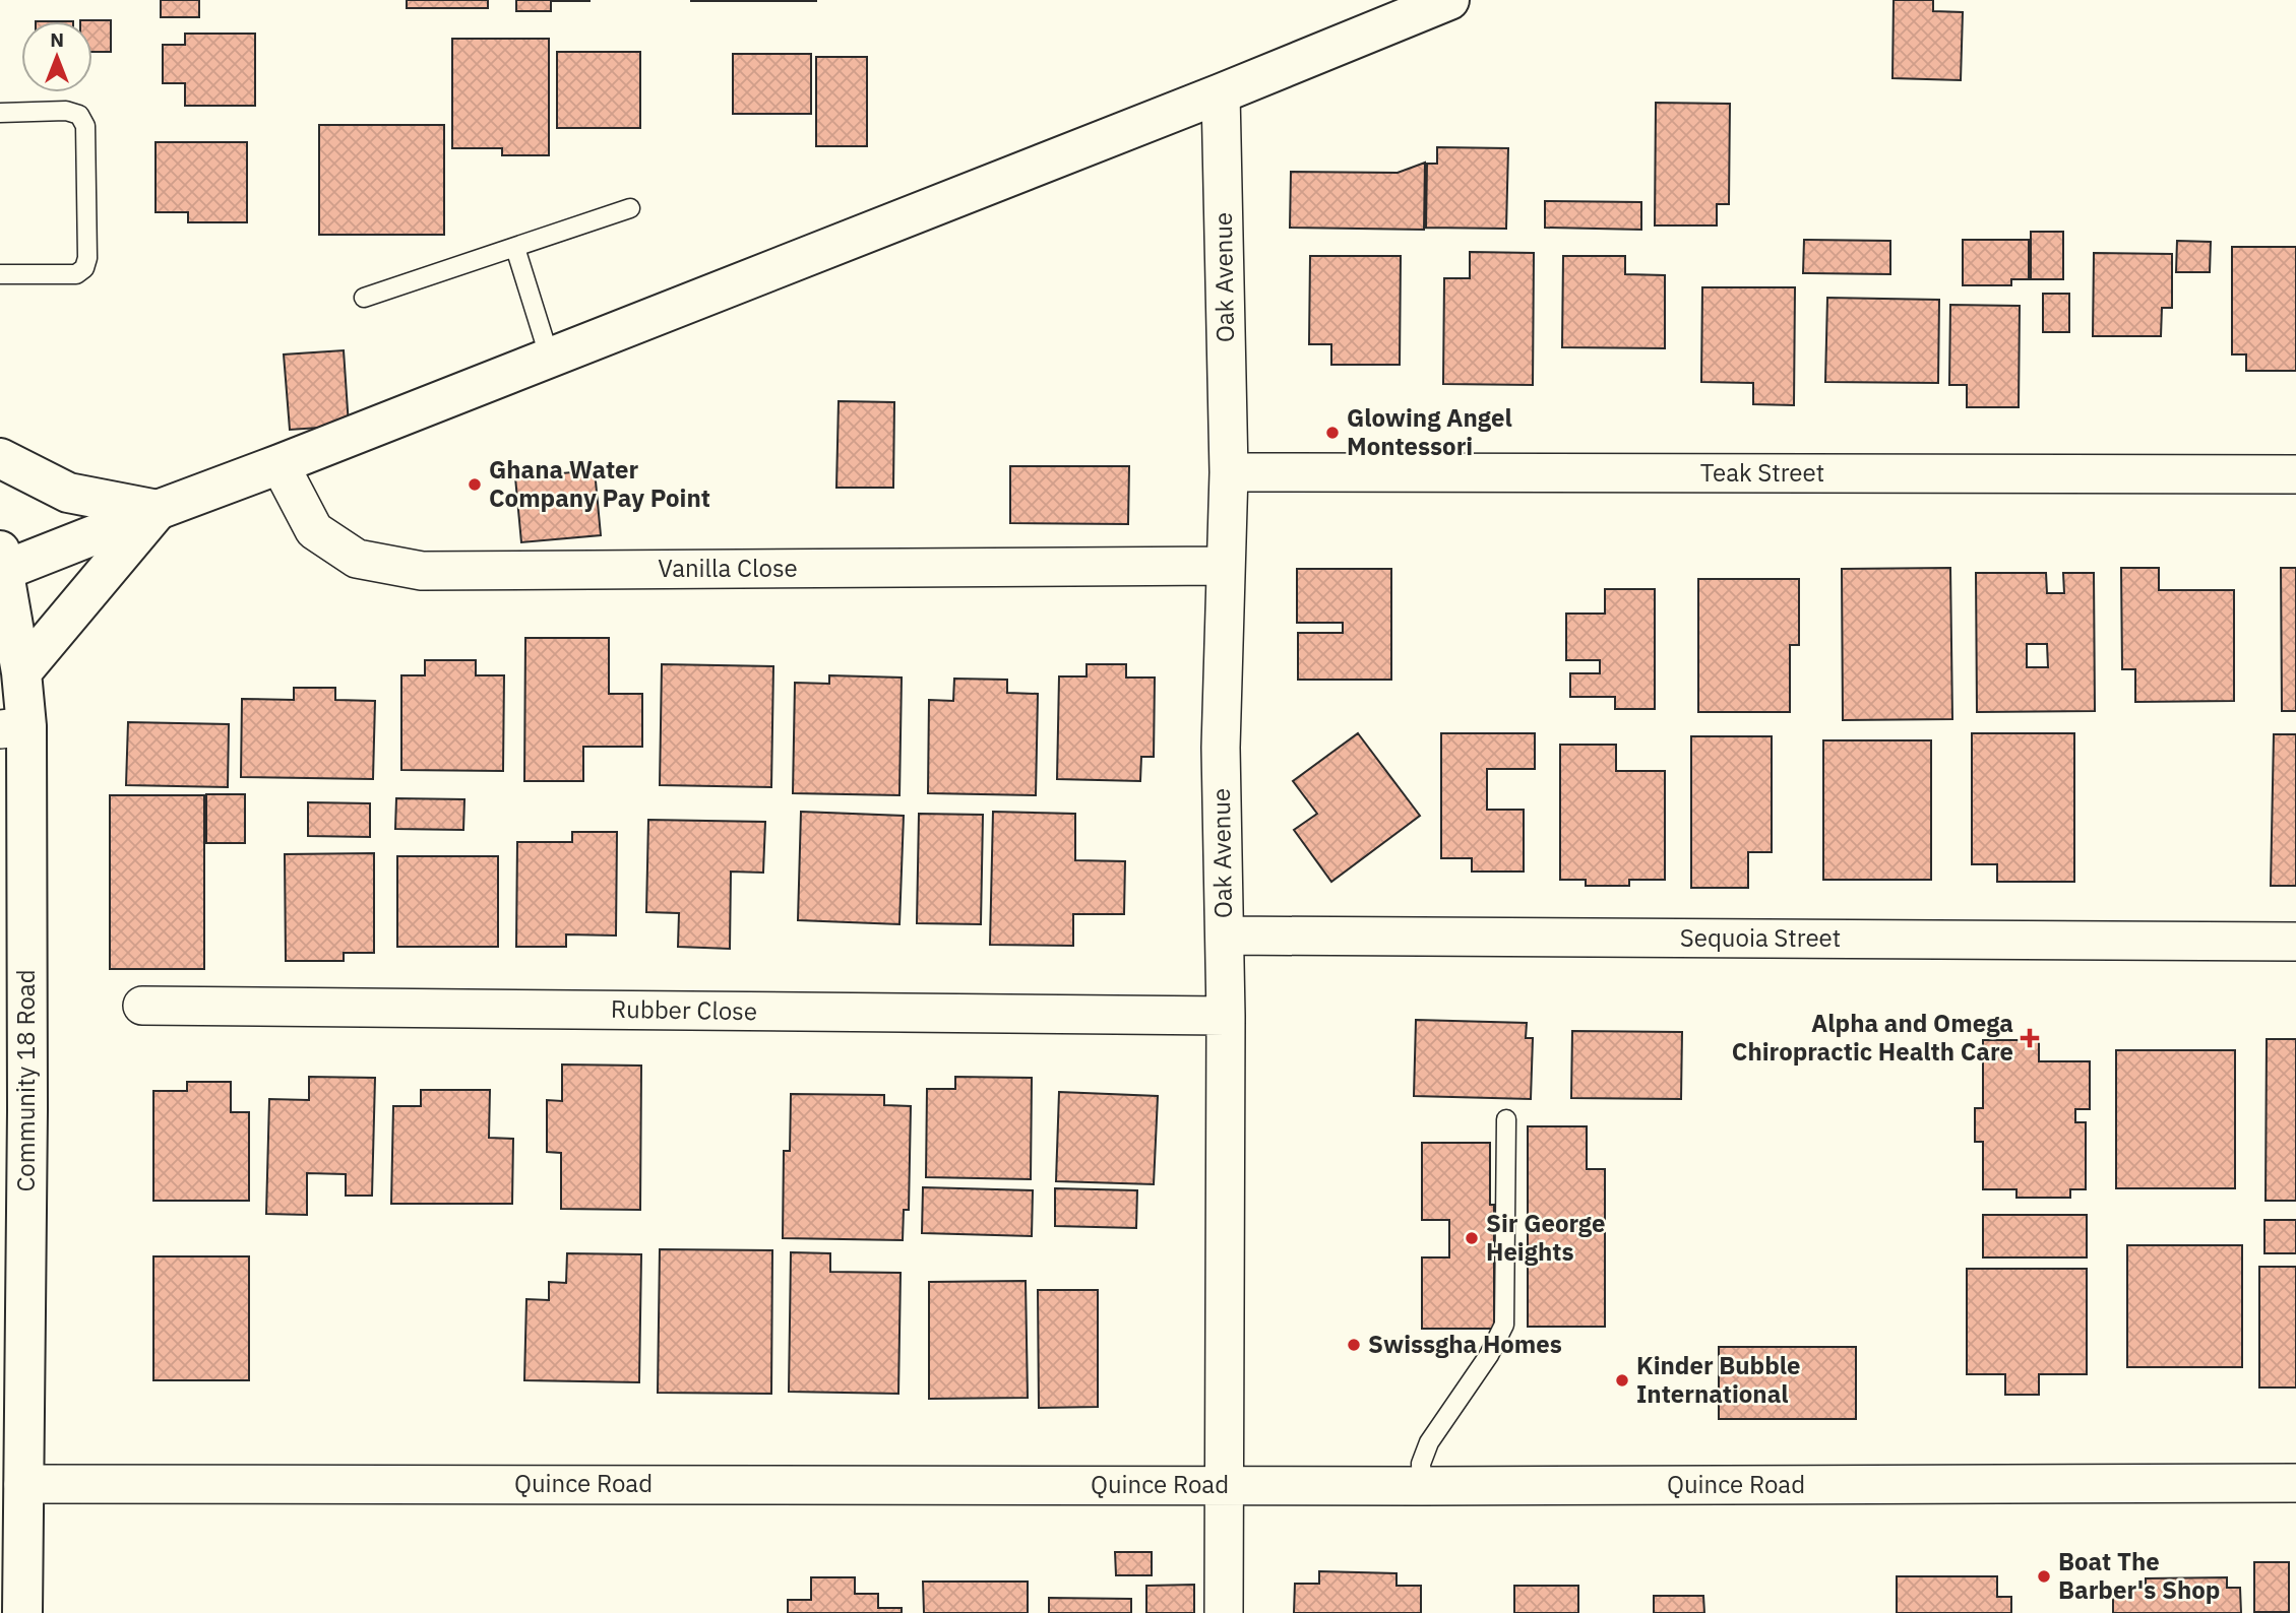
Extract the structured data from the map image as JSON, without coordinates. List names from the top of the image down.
{
  "streets": {
    "street": [
      "Oak Avenue",
      "Teak Street",
      "Vanilla Close",
      "Sequoia Street",
      "Rubber Close",
      "Community 18 Road",
      "Quince Road"
    ]
  },
  "crossings": [
    ["Oak Avenue", "Teak Street"],
    ["Oak Avenue", "Vanilla Close"],
    ["Oak Avenue", "Sequoia Street"],
    ["Oak Avenue", "Rubber Close"],
    ["Oak Avenue", "Quince Road"],
    ["Community 18 Road", "Quince Road"]
  ],
  "places": {
    "other": [
      "Glowing Angel Montessori",
      "Ghana Water Company Pay Point",
      "Sir George Heights",
      "Swissgha Homes",
      "Kinder Bubble International",
      "Boat The Barber's Shop"
    ],
    "health": ["Alpha and Omega Chiropractic Health Care"]
  },
  "north": "top"
}
